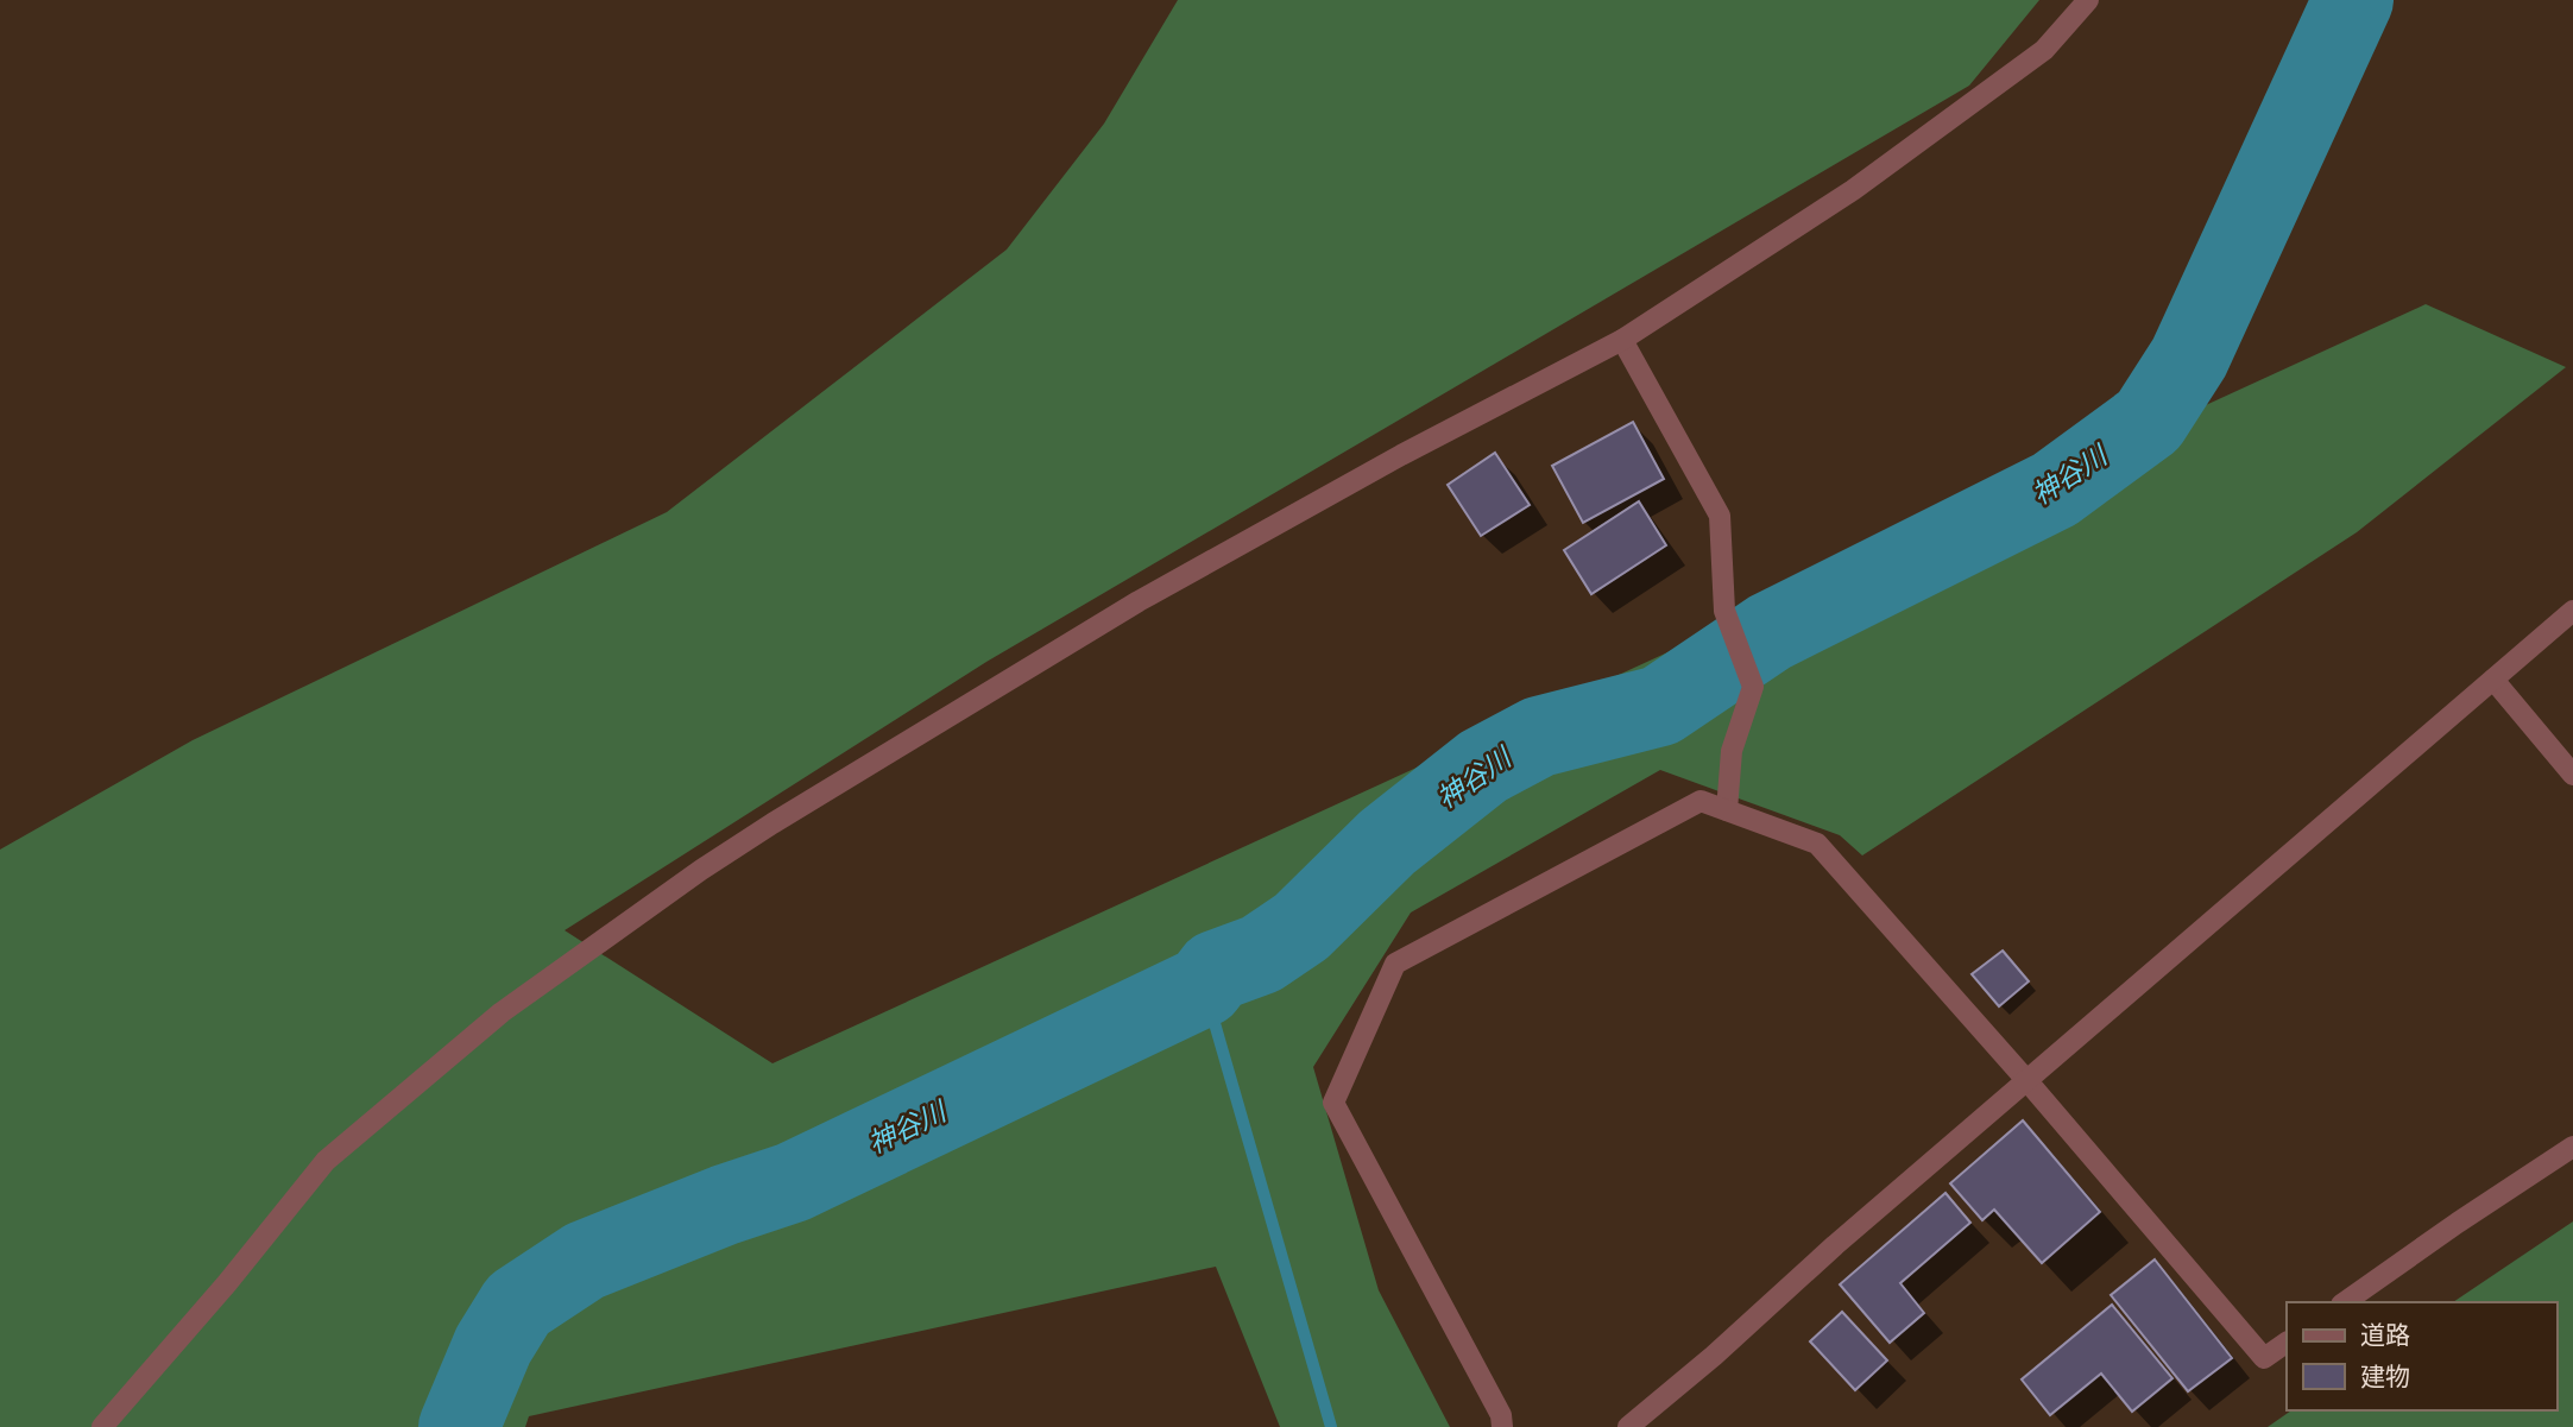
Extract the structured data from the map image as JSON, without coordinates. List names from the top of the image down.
{
  "water": ["神谷川"],
  "legend": ["道路", "建物"]
}
